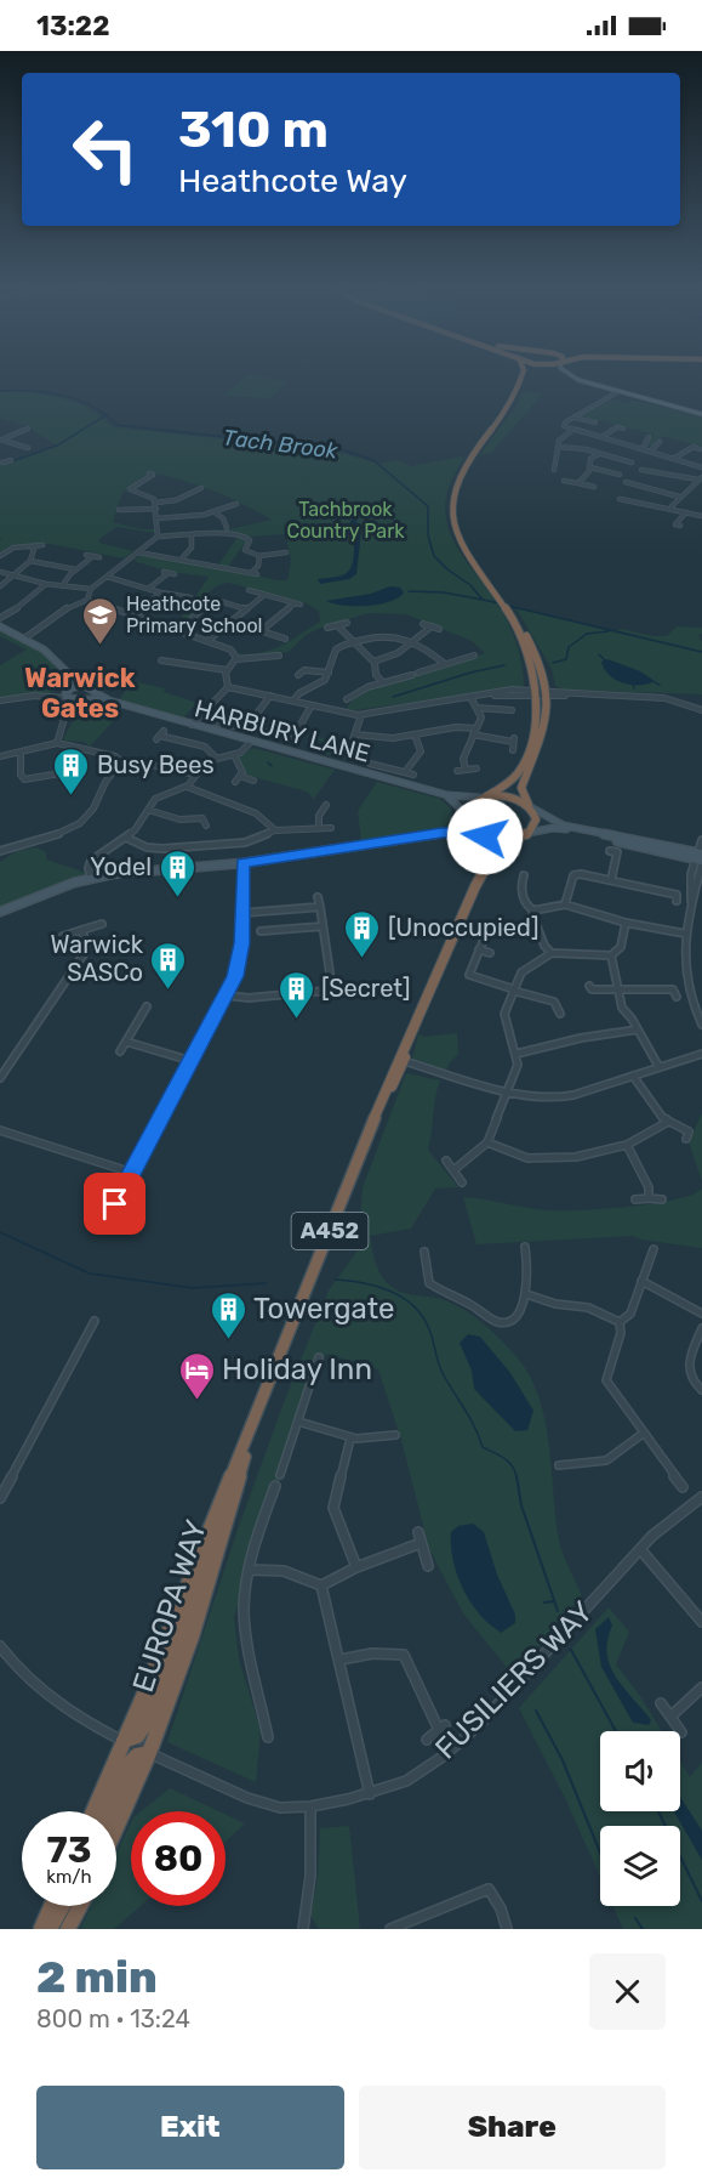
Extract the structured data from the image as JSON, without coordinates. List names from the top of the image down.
{
  "streets": {
    "highway": ["A452", "EUROPA WAY"],
    "street": ["HARBURY LANE", "FUSILIERS WAY"]
  },
  "crossings": [
    ["HARBURY LANE", "EUROPA WAY"],
    ["EUROPA WAY", "FUSILIERS WAY"]
  ],
  "districts": ["Warwick Gates"],
  "water": ["Tach Brook"],
  "parks": ["Tachbrook Country Park"],
  "places": {
    "school or university": ["Heathcote Primary School"],
    "building": [
      "Busy Bees",
      "Yodel",
      "[Unoccupied]",
      "Warwick SASCo",
      "[Secret]",
      "Towergate"
    ],
    "hotel": ["Holiday Inn"]
  },
  "page": {
    "status": "13:22",
    "turn": ["310 m", "Heathcote Way"],
    "speed": "73 km/h",
    "limit": "80",
    "heading": ["2 min", "800 m · 13:24"],
    "buttons": ["Exit", "Share"]
  }
}
